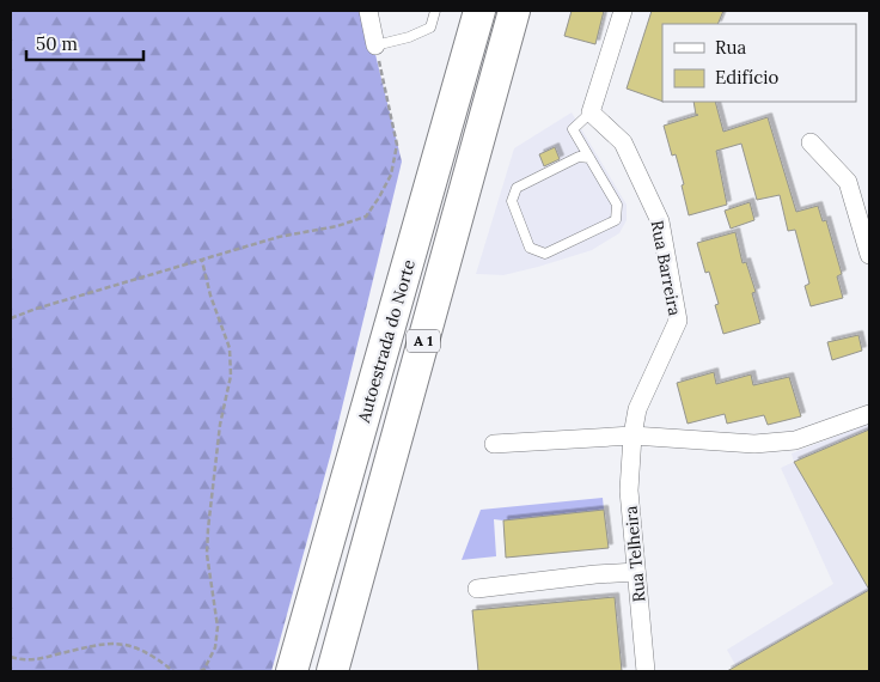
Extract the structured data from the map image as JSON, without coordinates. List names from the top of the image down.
{
  "streets": {
    "highway": ["Autoestrada do Norte", "A 1"],
    "street": ["Rua Barreira", "Rua Telheira"]
  },
  "crossings": [
    ["Rua Barreira", "Rua Telheira"]
  ],
  "legend": ["Rua", "Edifício"],
  "scale_bar": "50 m"
}
